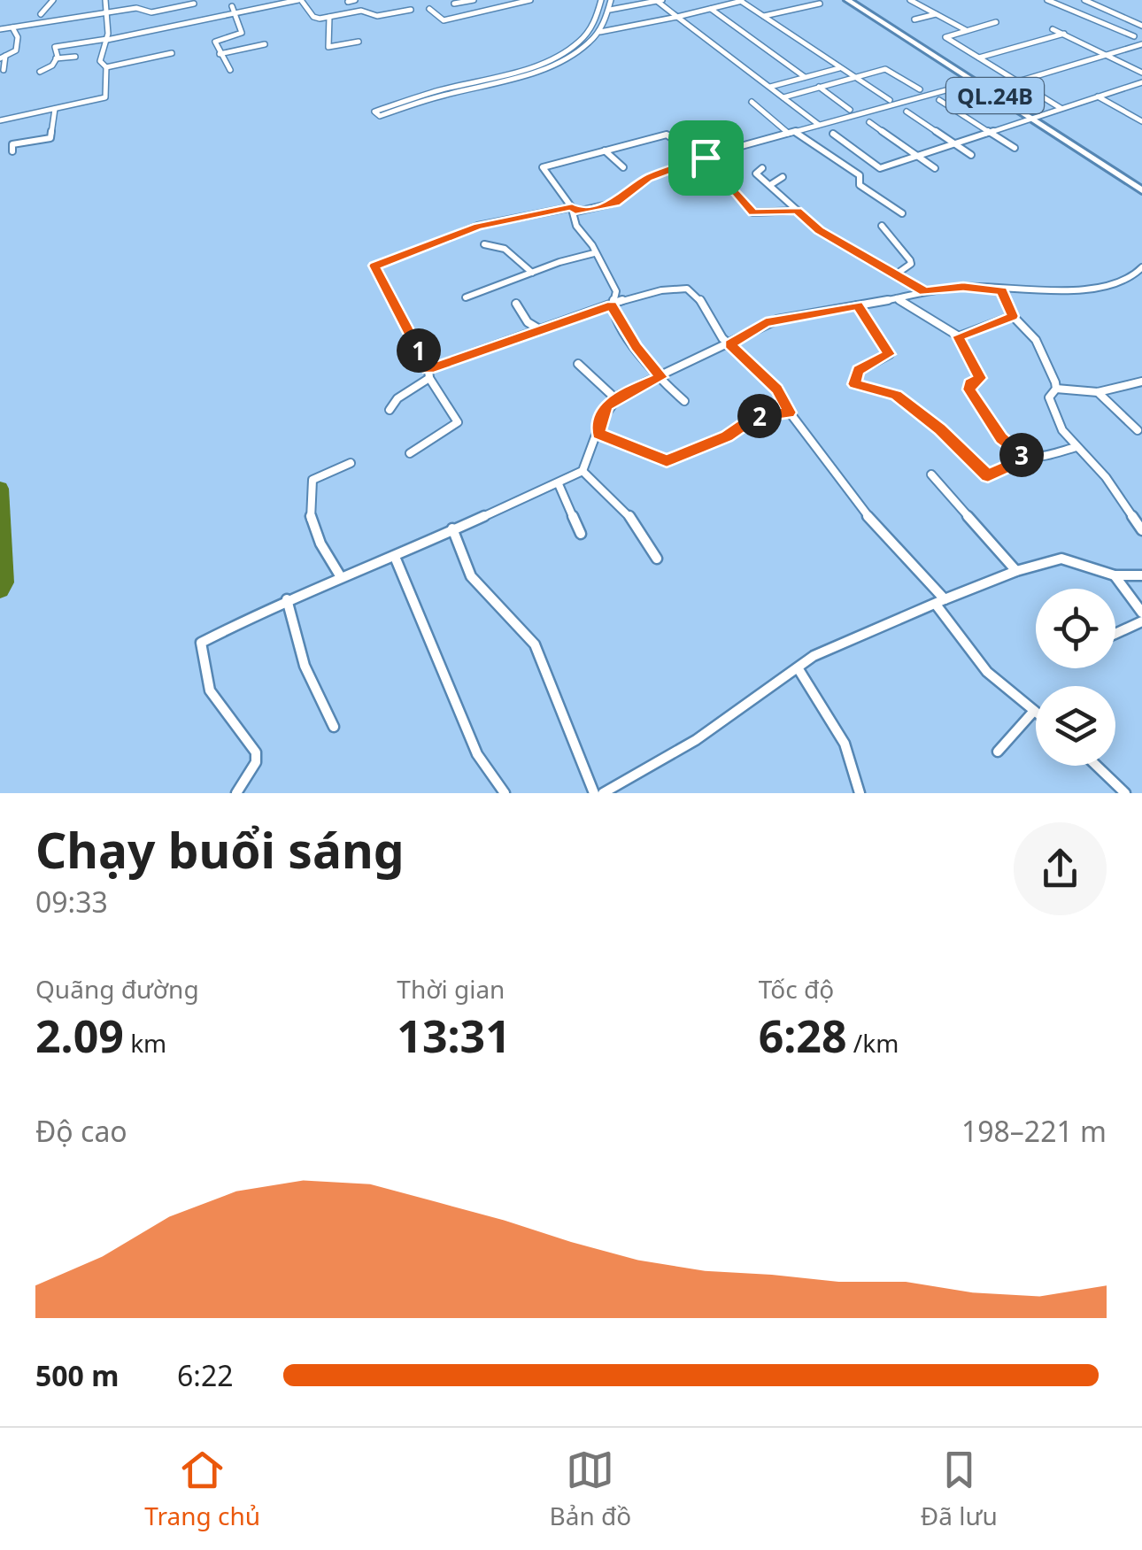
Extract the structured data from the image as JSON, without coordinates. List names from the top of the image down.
{
  "streets": {
    "main road": ["QL.24B"]
  },
  "page": {
    "pins": ["1", "2", "3"],
    "heading": ["Chạy buổi sáng", "09:33"],
    "stats": [
      ["Quãng đường", "2.09 km"],
      ["Thời gian", "13:31"],
      ["Tốc độ", "6:28 /km"]
    ],
    "chart": ["Độ cao", "198–221 m"],
    "list": [
      {
        "name": "500 m",
        "note": "6:22"
      }
    ],
    "tabs": ["Trang chủ", "Bản đồ", "Đã lưu"]
  }
}
